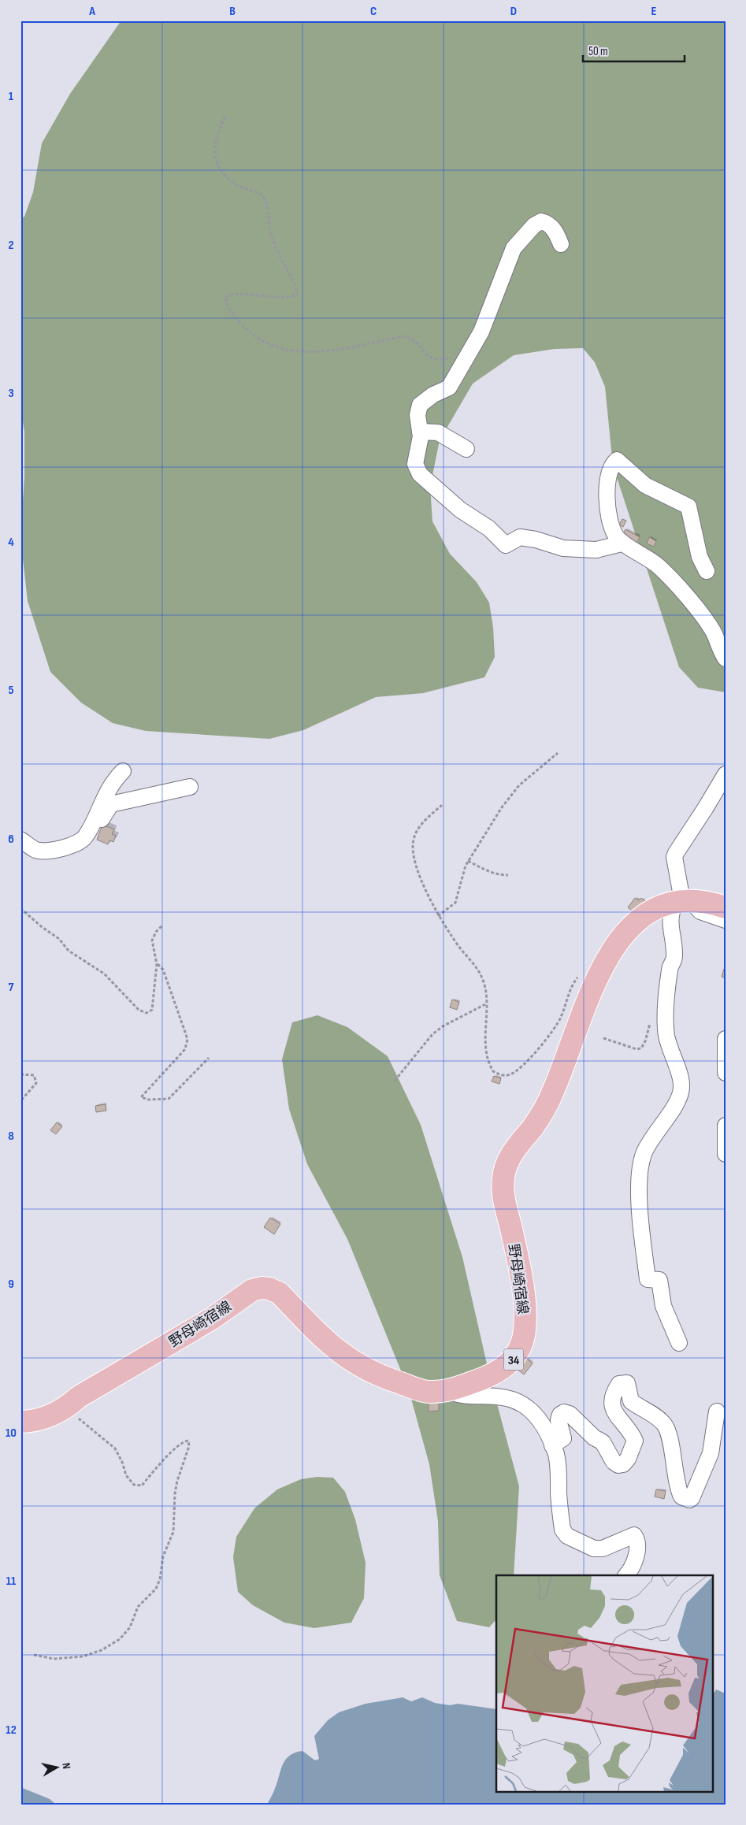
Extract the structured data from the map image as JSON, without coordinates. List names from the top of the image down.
{
  "streets": {
    "main road": ["野母崎宿線", "34"]
  },
  "scale_bar": "50 m",
  "north": "right",
  "grid": {
    "columns": [
      "A",
      "B",
      "C",
      "D",
      "E"
    ],
    "rows": [
      "1",
      "2",
      "3",
      "4",
      "5",
      "6",
      "7",
      "8",
      "9",
      "10",
      "11",
      "12"
    ]
  }
}
